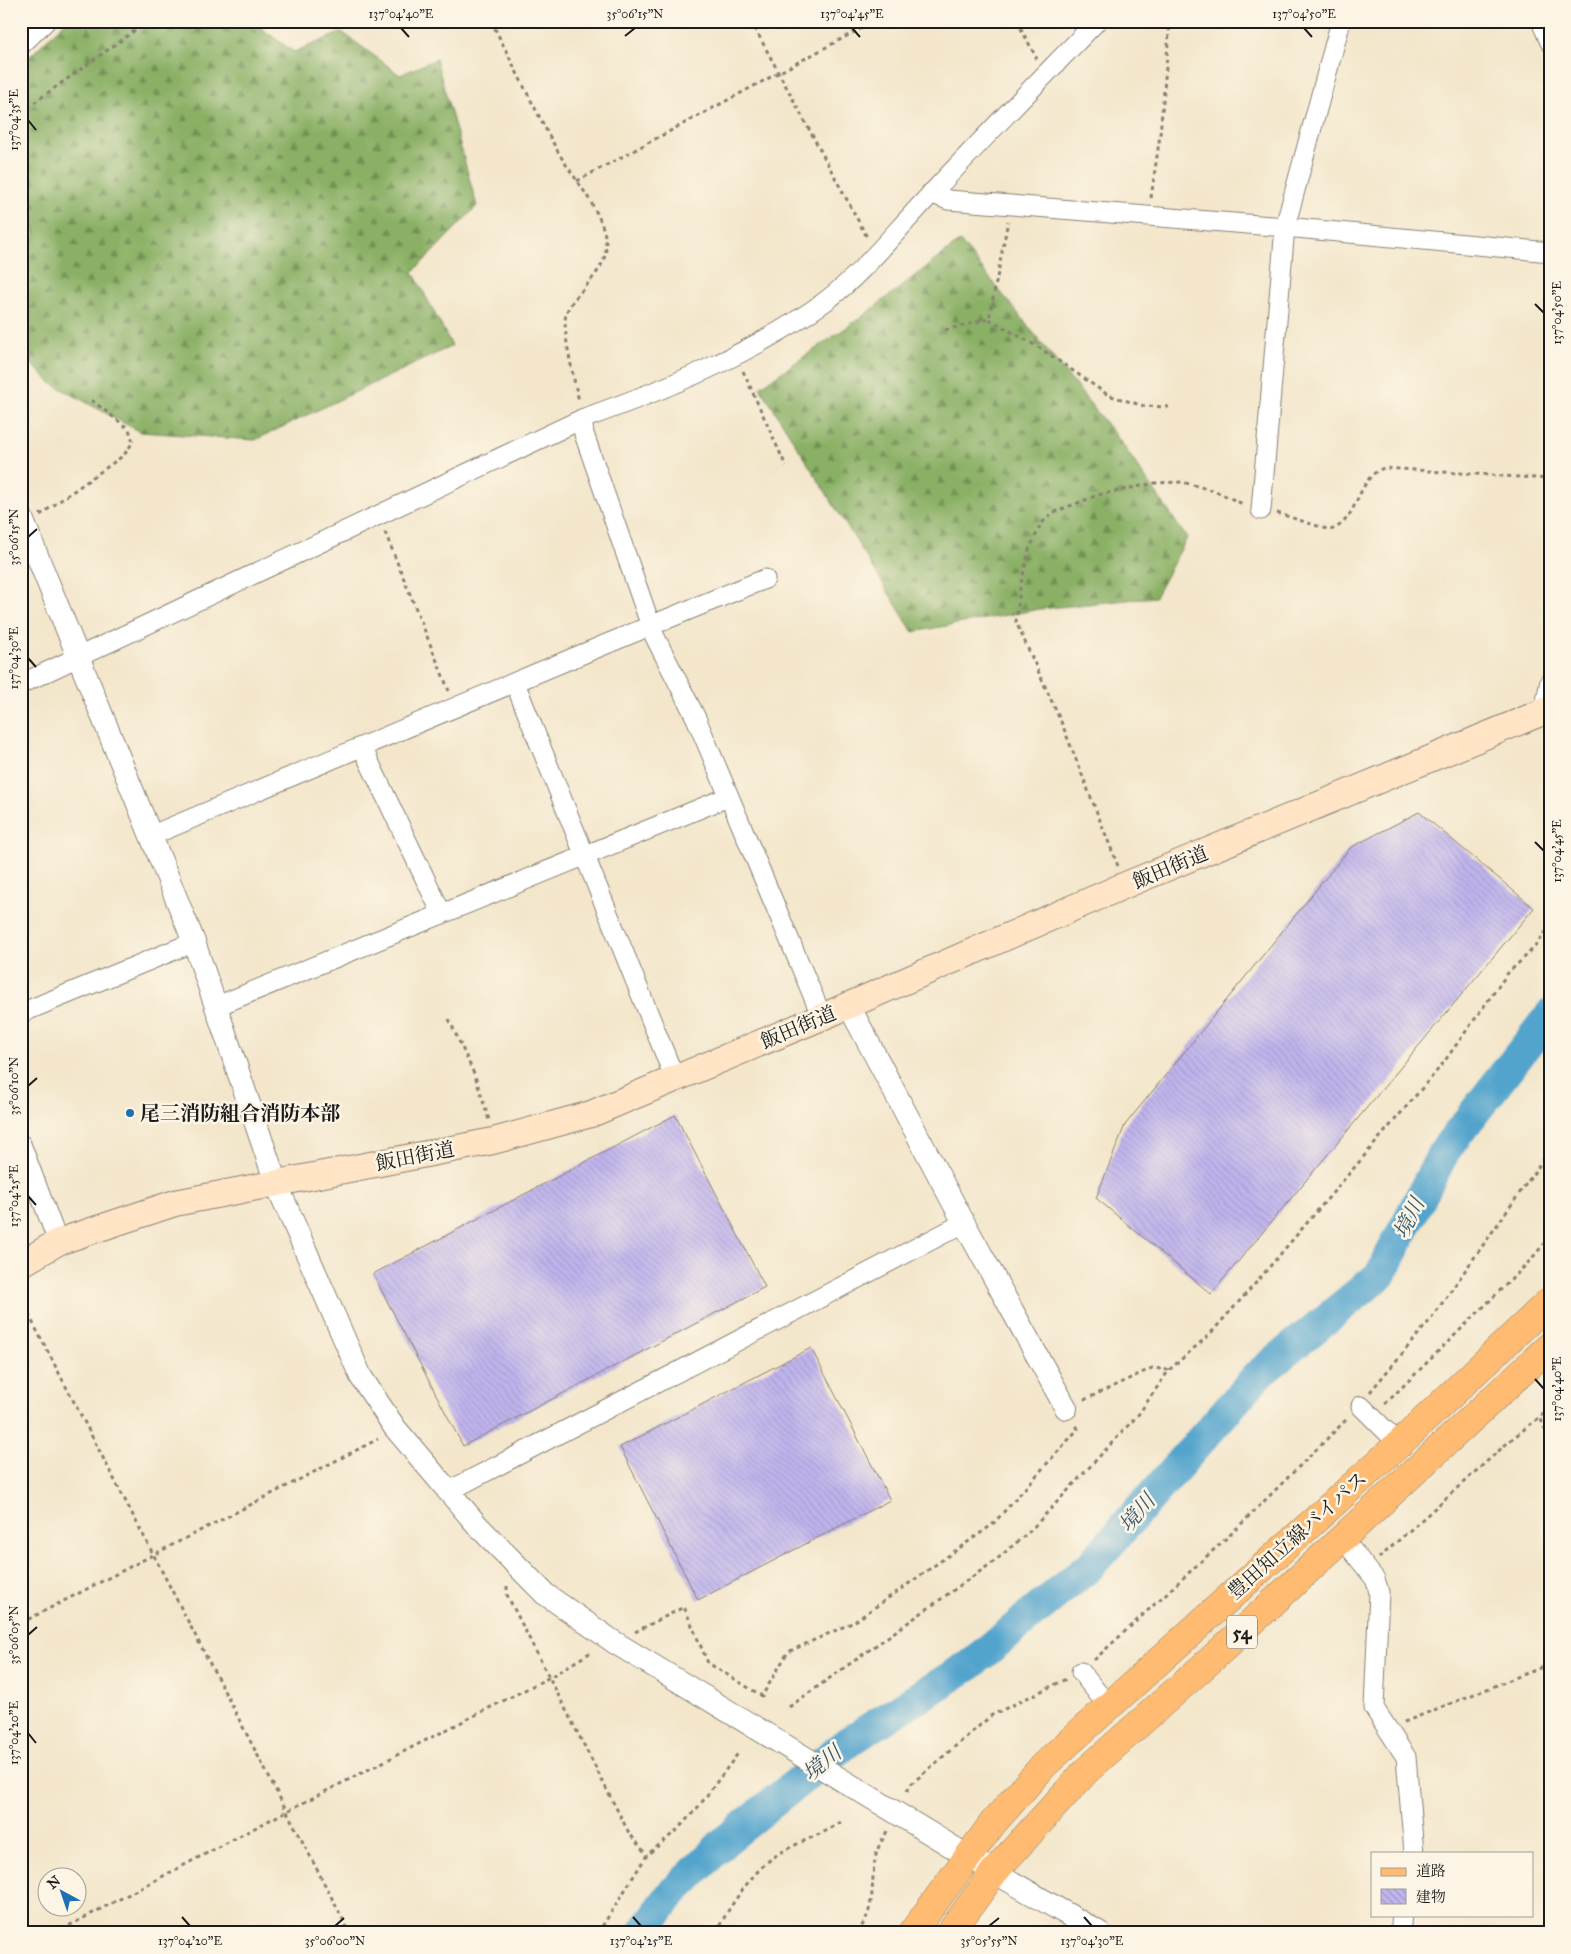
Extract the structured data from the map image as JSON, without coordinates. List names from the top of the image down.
{
  "streets": {
    "main road": ["飯田街道", "豊田知立線バイパス", "54"]
  },
  "water": ["境川"],
  "places": ["尾三消防組合消防本部"],
  "legend": ["道路", "建物"],
  "north": "top left",
  "coordinates": [
    "137°04'40\"E",
    "35°06'15\"N",
    "137°04'45\"E",
    "137°04'50\"E",
    "137°04'35\"E",
    "137°04'30\"E",
    "35°06'10\"N",
    "137°04'25\"E",
    "35°06'05\"N",
    "137°04'20\"E",
    "35°06'00\"N",
    "35°05'55\"N"
  ]
}
